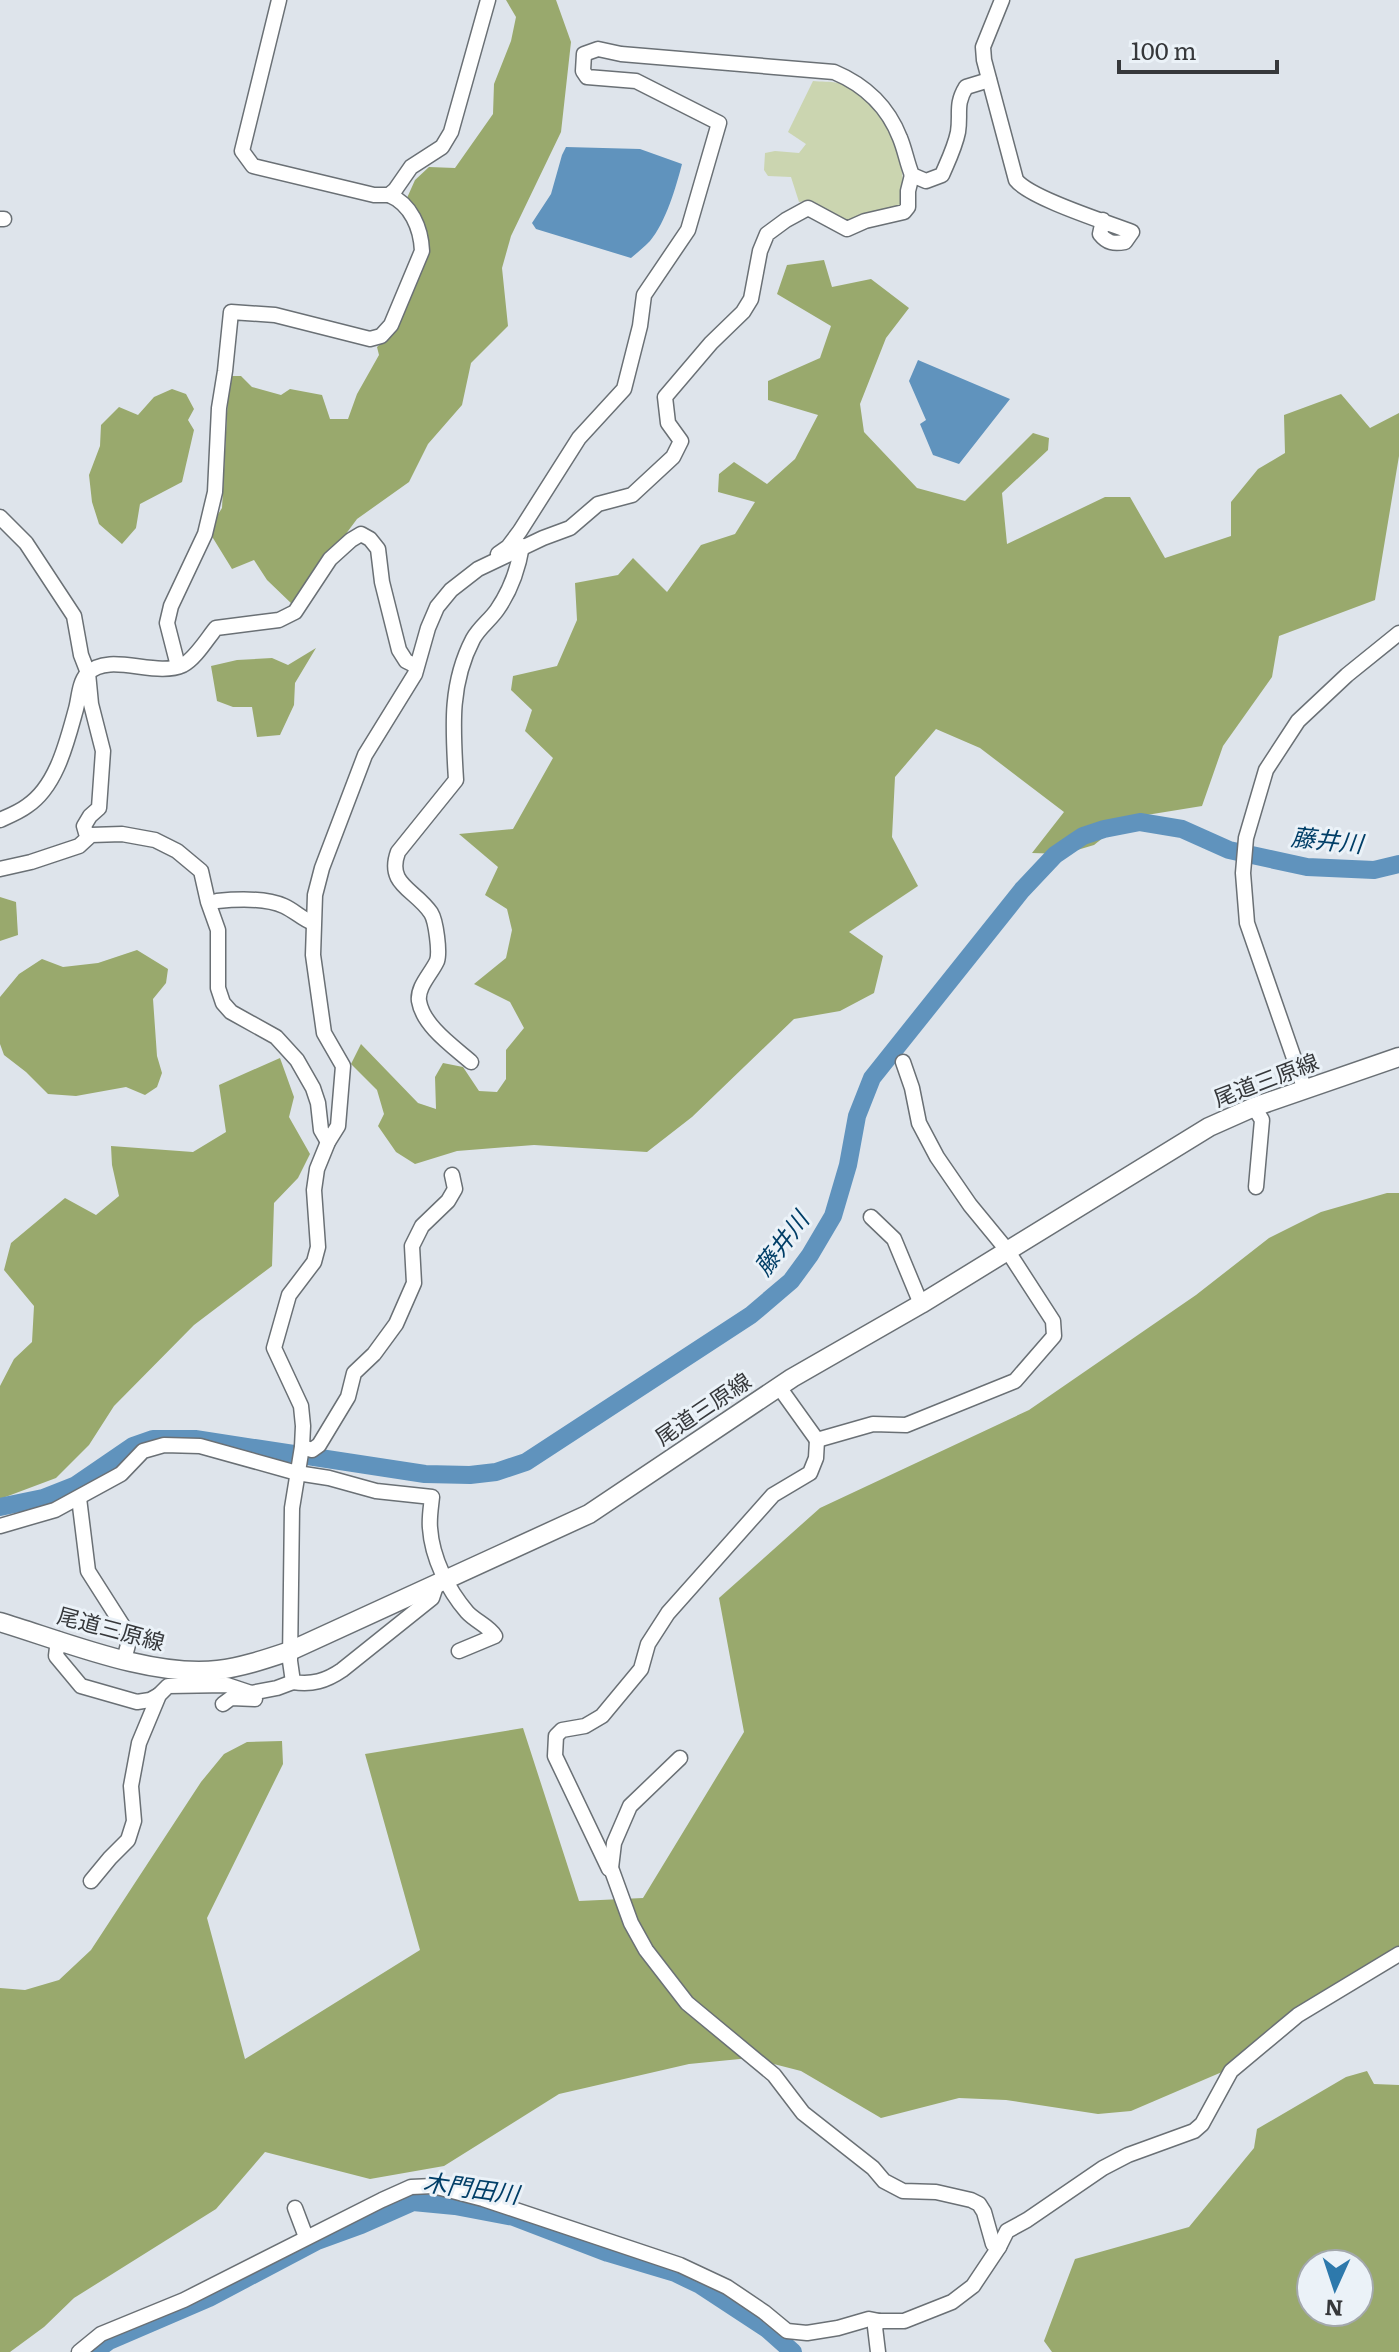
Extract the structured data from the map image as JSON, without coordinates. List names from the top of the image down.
{
  "streets": {
    "main road": ["尾道三原線"]
  },
  "water": ["藤井川", "木門田川"],
  "scale_bar": "100 m",
  "north": "bottom"
}
